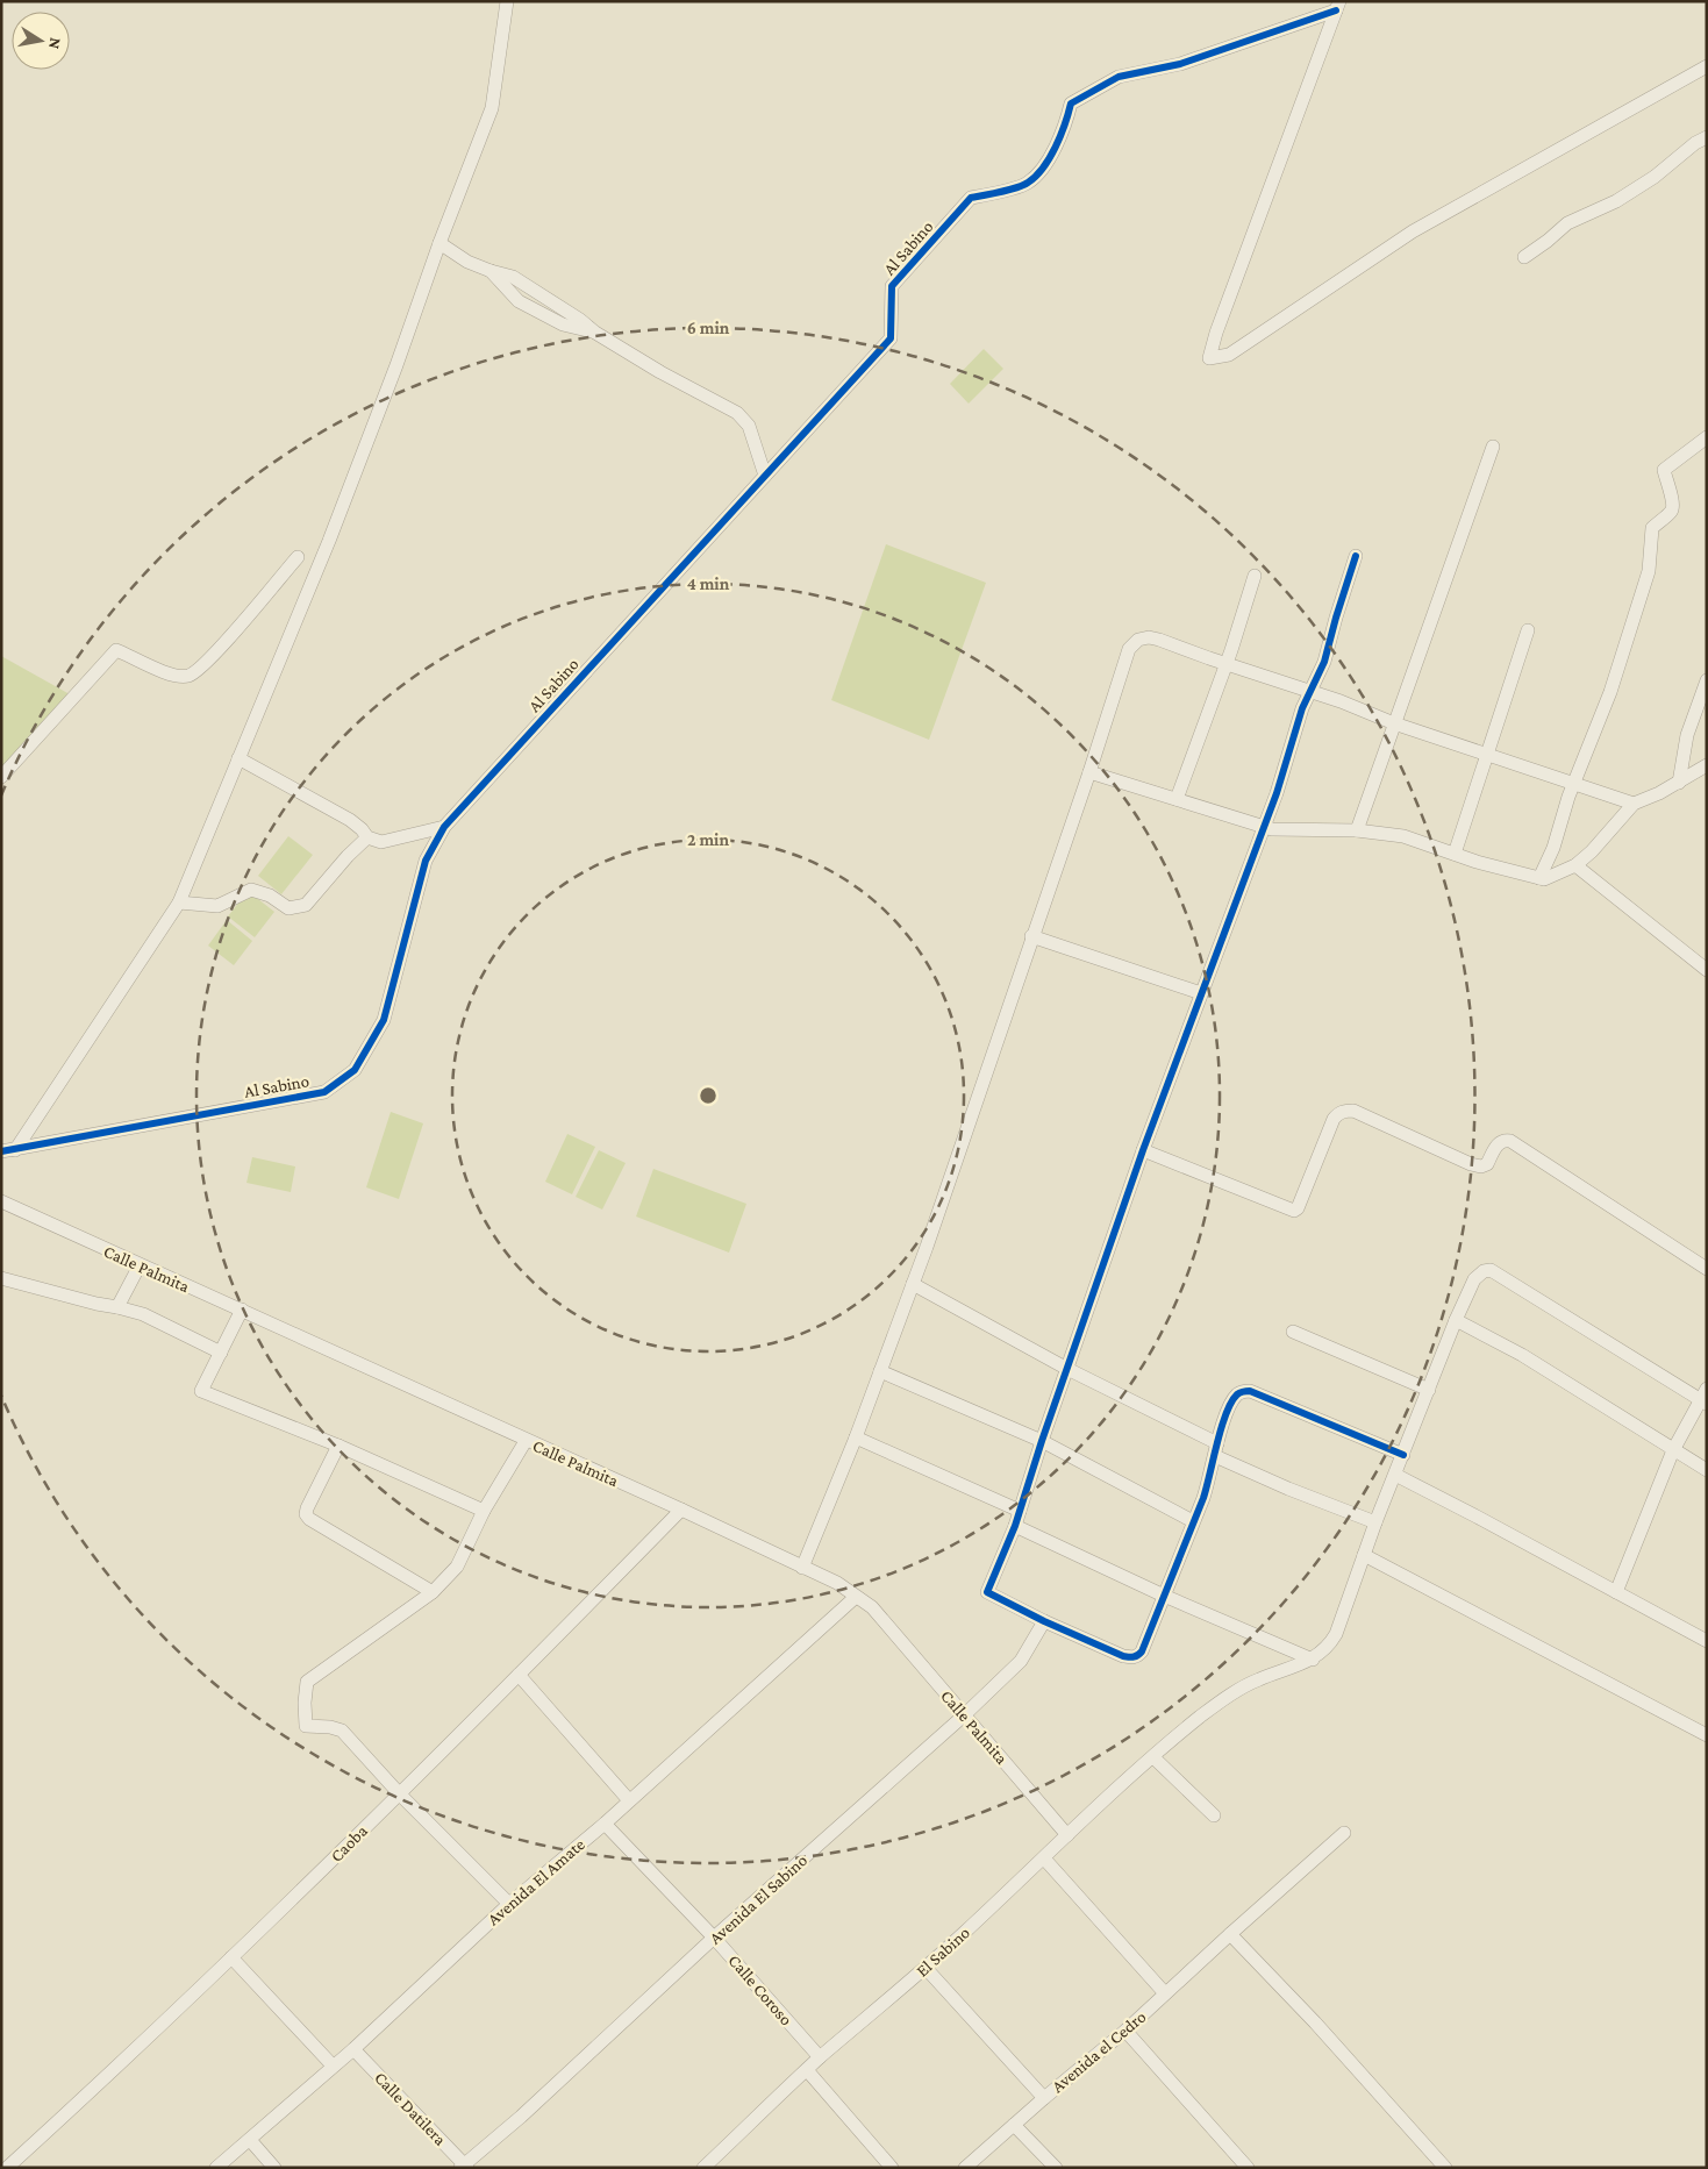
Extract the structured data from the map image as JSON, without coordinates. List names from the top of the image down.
{
  "streets": {
    "street": [
      "Al Sabino",
      "Calle Palmita",
      "Caoba",
      "Avenida El Amate",
      "Avenida El Sabino",
      "El Sabino",
      "Calle Coroso",
      "Avenida el Cedro",
      "Calle Datilera"
    ]
  },
  "crossings": [
    ["Calle Palmita", "Caoba"],
    ["Calle Palmita", "Avenida El Amate"],
    ["Calle Palmita", "Avenida El Sabino"],
    ["Calle Palmita", "El Sabino"],
    ["Avenida El Amate", "Calle Coroso"],
    ["Avenida El Amate", "Calle Datilera"],
    ["Avenida El Sabino", "Calle Coroso"],
    ["Avenida El Sabino", "Calle Datilera"],
    ["El Sabino", "Calle Coroso"]
  ],
  "north": "right",
  "rings": ["6 min", "4 min", "2 min"]
}
